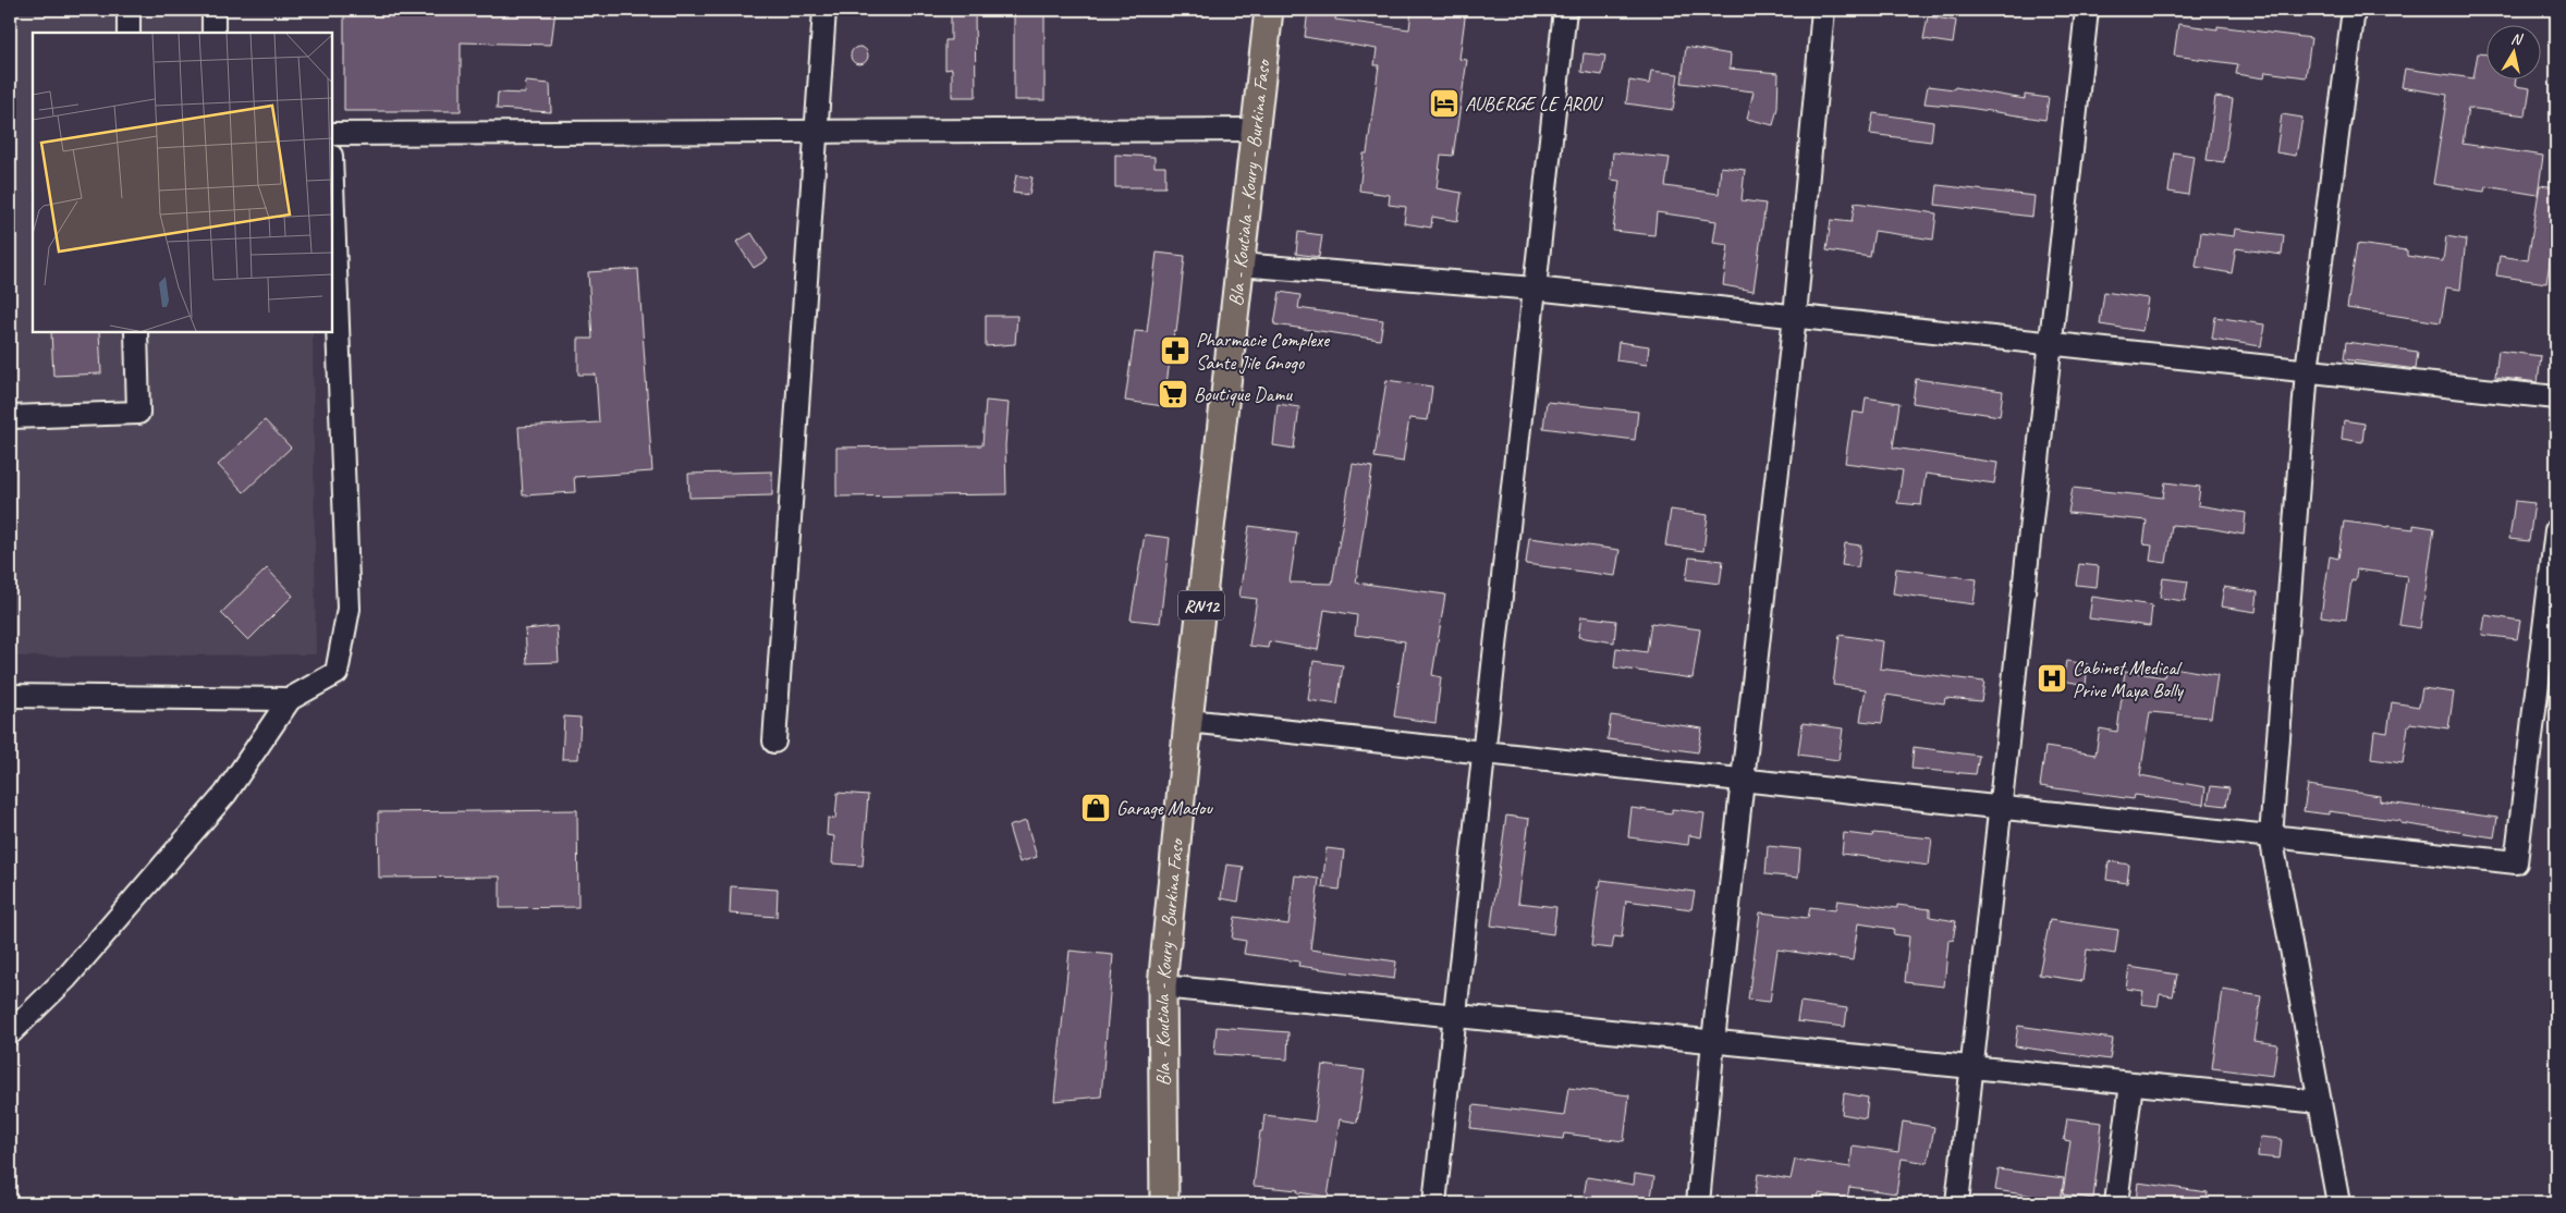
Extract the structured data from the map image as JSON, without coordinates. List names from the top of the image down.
{
  "streets": {
    "main road": ["Bla - Koutiala - Koury - Burkina Faso", "RN12"]
  },
  "places": {
    "hotel": ["AUBERGE LE AROU"],
    "pharmacy": ["Pharmacie Complexe Sante Jile Gnogo"],
    "supermarket": ["Boutique Damu"],
    "hospital": ["Cabinet Medical Prive Maya Bolly"],
    "shop": ["Garage Madou"]
  },
  "north": "top"
}
